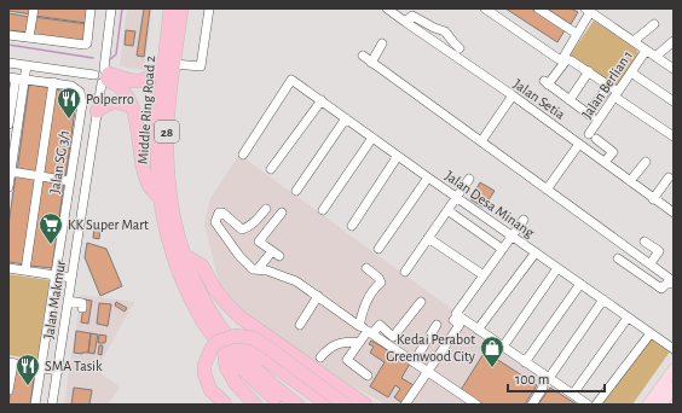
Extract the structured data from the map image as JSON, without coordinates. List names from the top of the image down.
{
  "streets": {
    "highway": ["Middle Ring Road 2", "28"],
    "street": [
      "Jalan Berlian 1",
      "Jalan Setia",
      "Jalan SG 3/1",
      "Jalan Desa Minang",
      "Jalan Makmur"
    ]
  },
  "crossings": [
    ["Jalan Berlian 1", "Jalan Setia"]
  ],
  "places": {
    "restaurant": ["Polperro", "SMA Tasik"],
    "supermarket": ["KK Super Mart"],
    "shop": ["Kedai Perabot Greenwood City"]
  },
  "scale_bar": "100 m"
}
